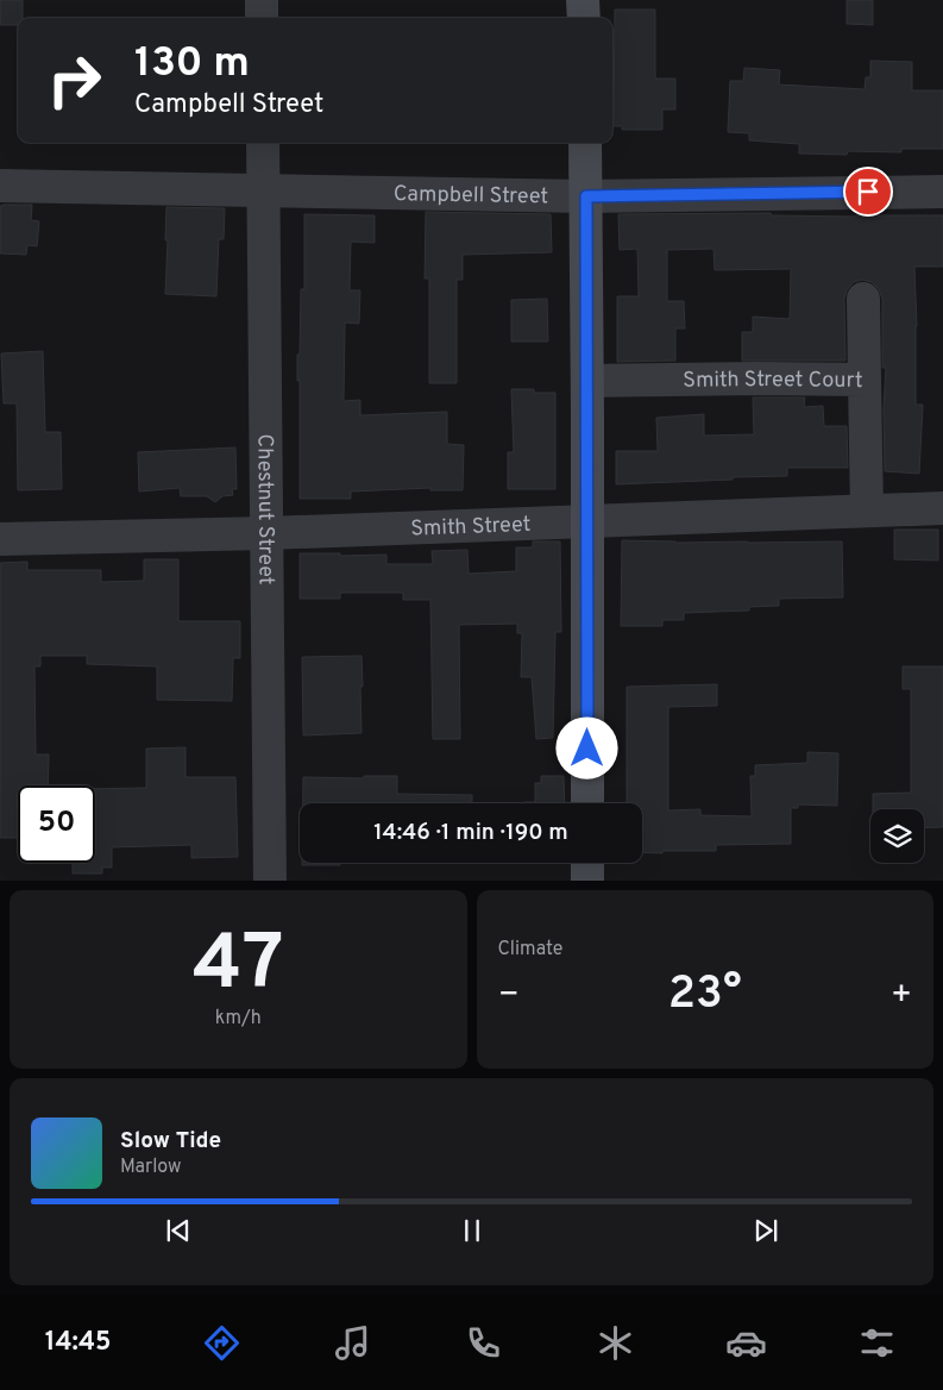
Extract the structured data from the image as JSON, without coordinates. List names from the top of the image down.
{
  "streets": {
    "street": [
      "Campbell Street",
      "Smith Street Court",
      "Chestnut Street",
      "Smith Street"
    ]
  },
  "crossings": [
    ["Campbell Street", "Chestnut Street"],
    ["Smith Street Court", "Smith Street"],
    ["Chestnut Street", "Smith Street"]
  ],
  "page": {
    "turn": ["130 m", "Campbell Street"],
    "limit": "50",
    "trip": "14:46 · 1 min · 190 m",
    "tile": [
      ["47", "km/h"],
      "Climate"
    ],
    "heat": ["−", "23°", "+"],
    "song": ["Slow Tide", "Marlow"],
    "tabs": "14:45"
  }
}
